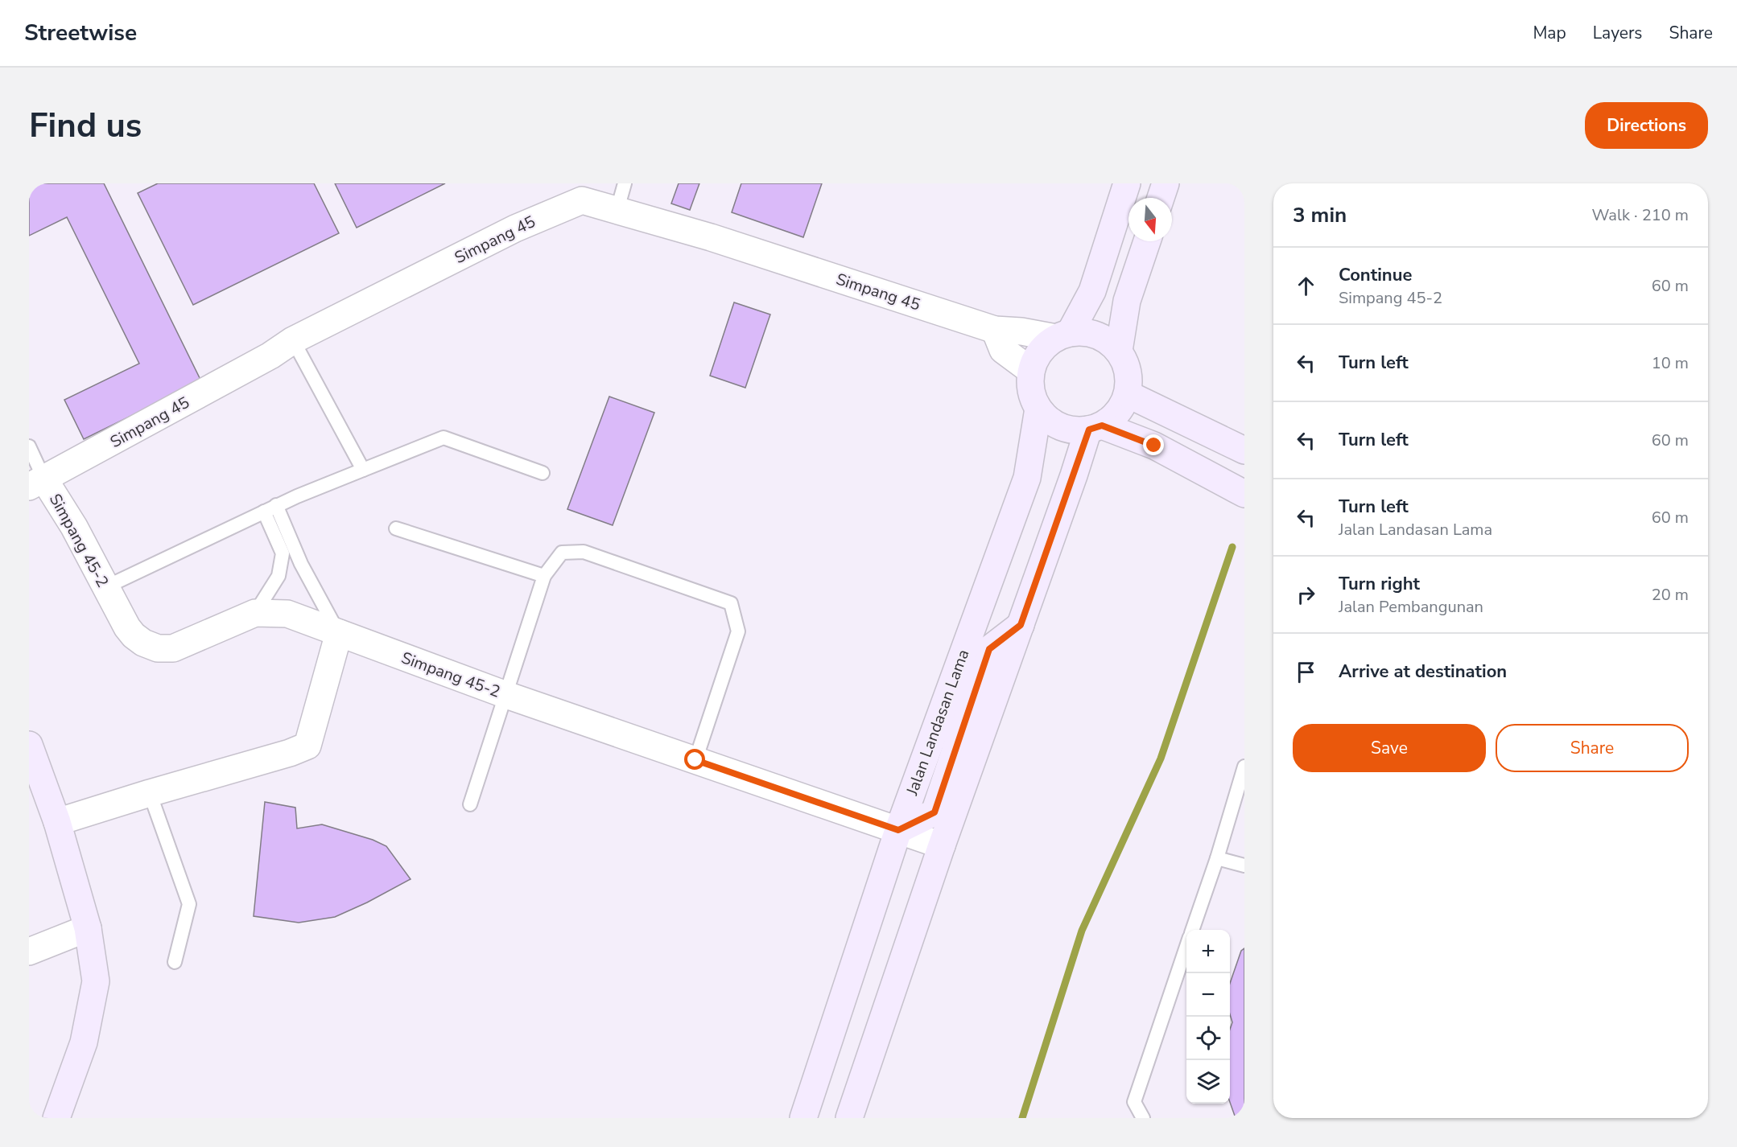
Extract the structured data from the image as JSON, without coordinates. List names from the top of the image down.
{
  "streets": {
    "main road": ["Jalan Landasan Lama"],
    "street": ["Simpang 45", "Simpang 45-2"]
  },
  "crossings": [
    ["Simpang 45", "Simpang 45-2"],
    ["Simpang 45", "Jalan Landasan Lama"],
    ["Simpang 45-2", "Jalan Landasan Lama"]
  ],
  "north": "bottom",
  "page": {
    "header": "Streetwise",
    "nav": ["Map", "Layers", "Share"],
    "buttons": [
      "Directions",
      ["Save", "Share"]
    ],
    "title": "Find us",
    "heading": ["3 min", "Walk · 210 m"],
    "list": [
      ["Continue", "Simpang 45-2", "60 m"],
      ["Turn left", "10 m"],
      ["Turn left", "60 m"],
      ["Turn left", "Jalan Landasan Lama", "60 m"],
      ["Turn right", "Jalan Pembangunan", "20 m"],
      "Arrive at destination"
    ],
    "map_buttons": ["+", "−"]
  }
}
